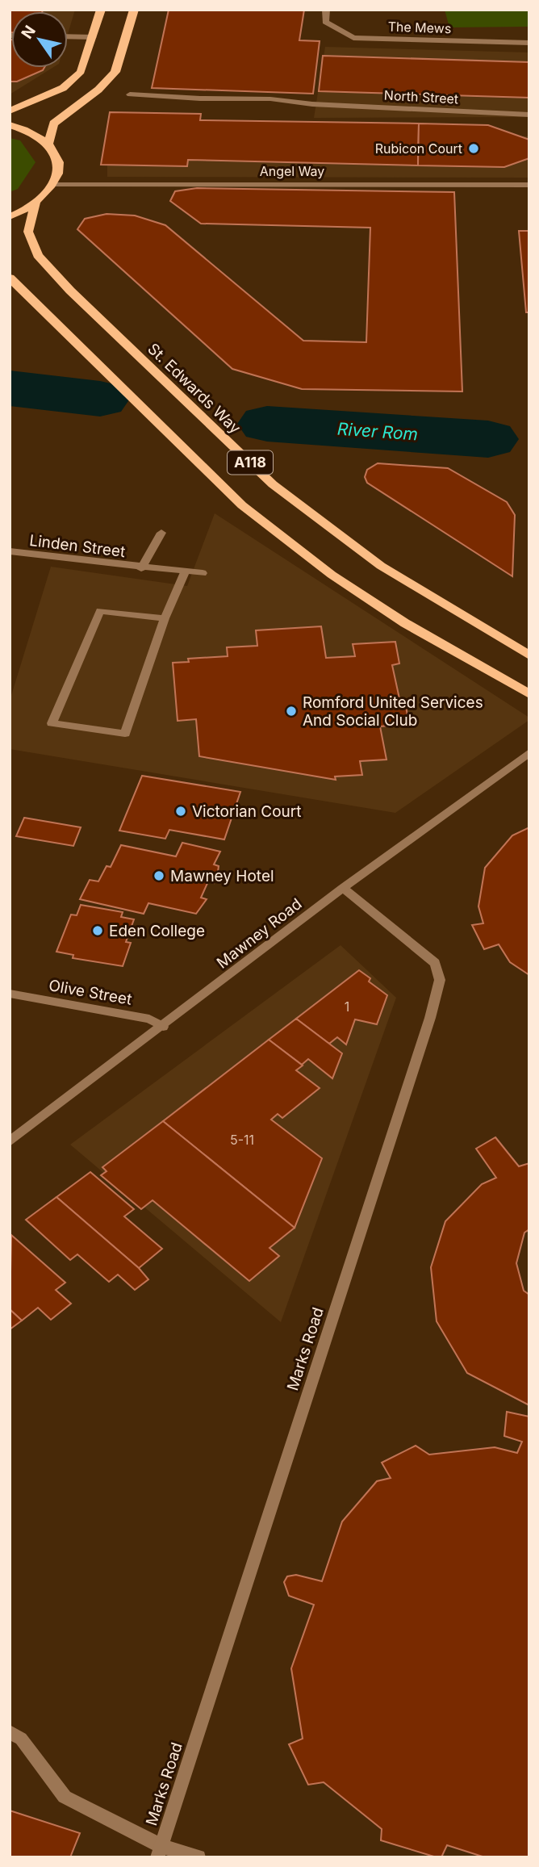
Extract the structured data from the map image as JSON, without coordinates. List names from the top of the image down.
{
  "streets": {
    "main road": ["St. Edwards Way", "A118"],
    "street": [
      "The Mews",
      "North Street",
      "Angel Way",
      "Linden Street",
      "Mawney Road",
      "Olive Street",
      "Marks Road"
    ]
  },
  "crossings": [
    ["Mawney Road", "Olive Street"],
    ["Mawney Road", "Marks Road"]
  ],
  "water": ["River Rom"],
  "places": [
    "Rubicon Court",
    "Romford United Services And Social Club",
    "Victorian Court",
    "Mawney Hotel",
    "Eden College"
  ],
  "house_numbers": ["1", "5-11"],
  "north": "top left"
}
